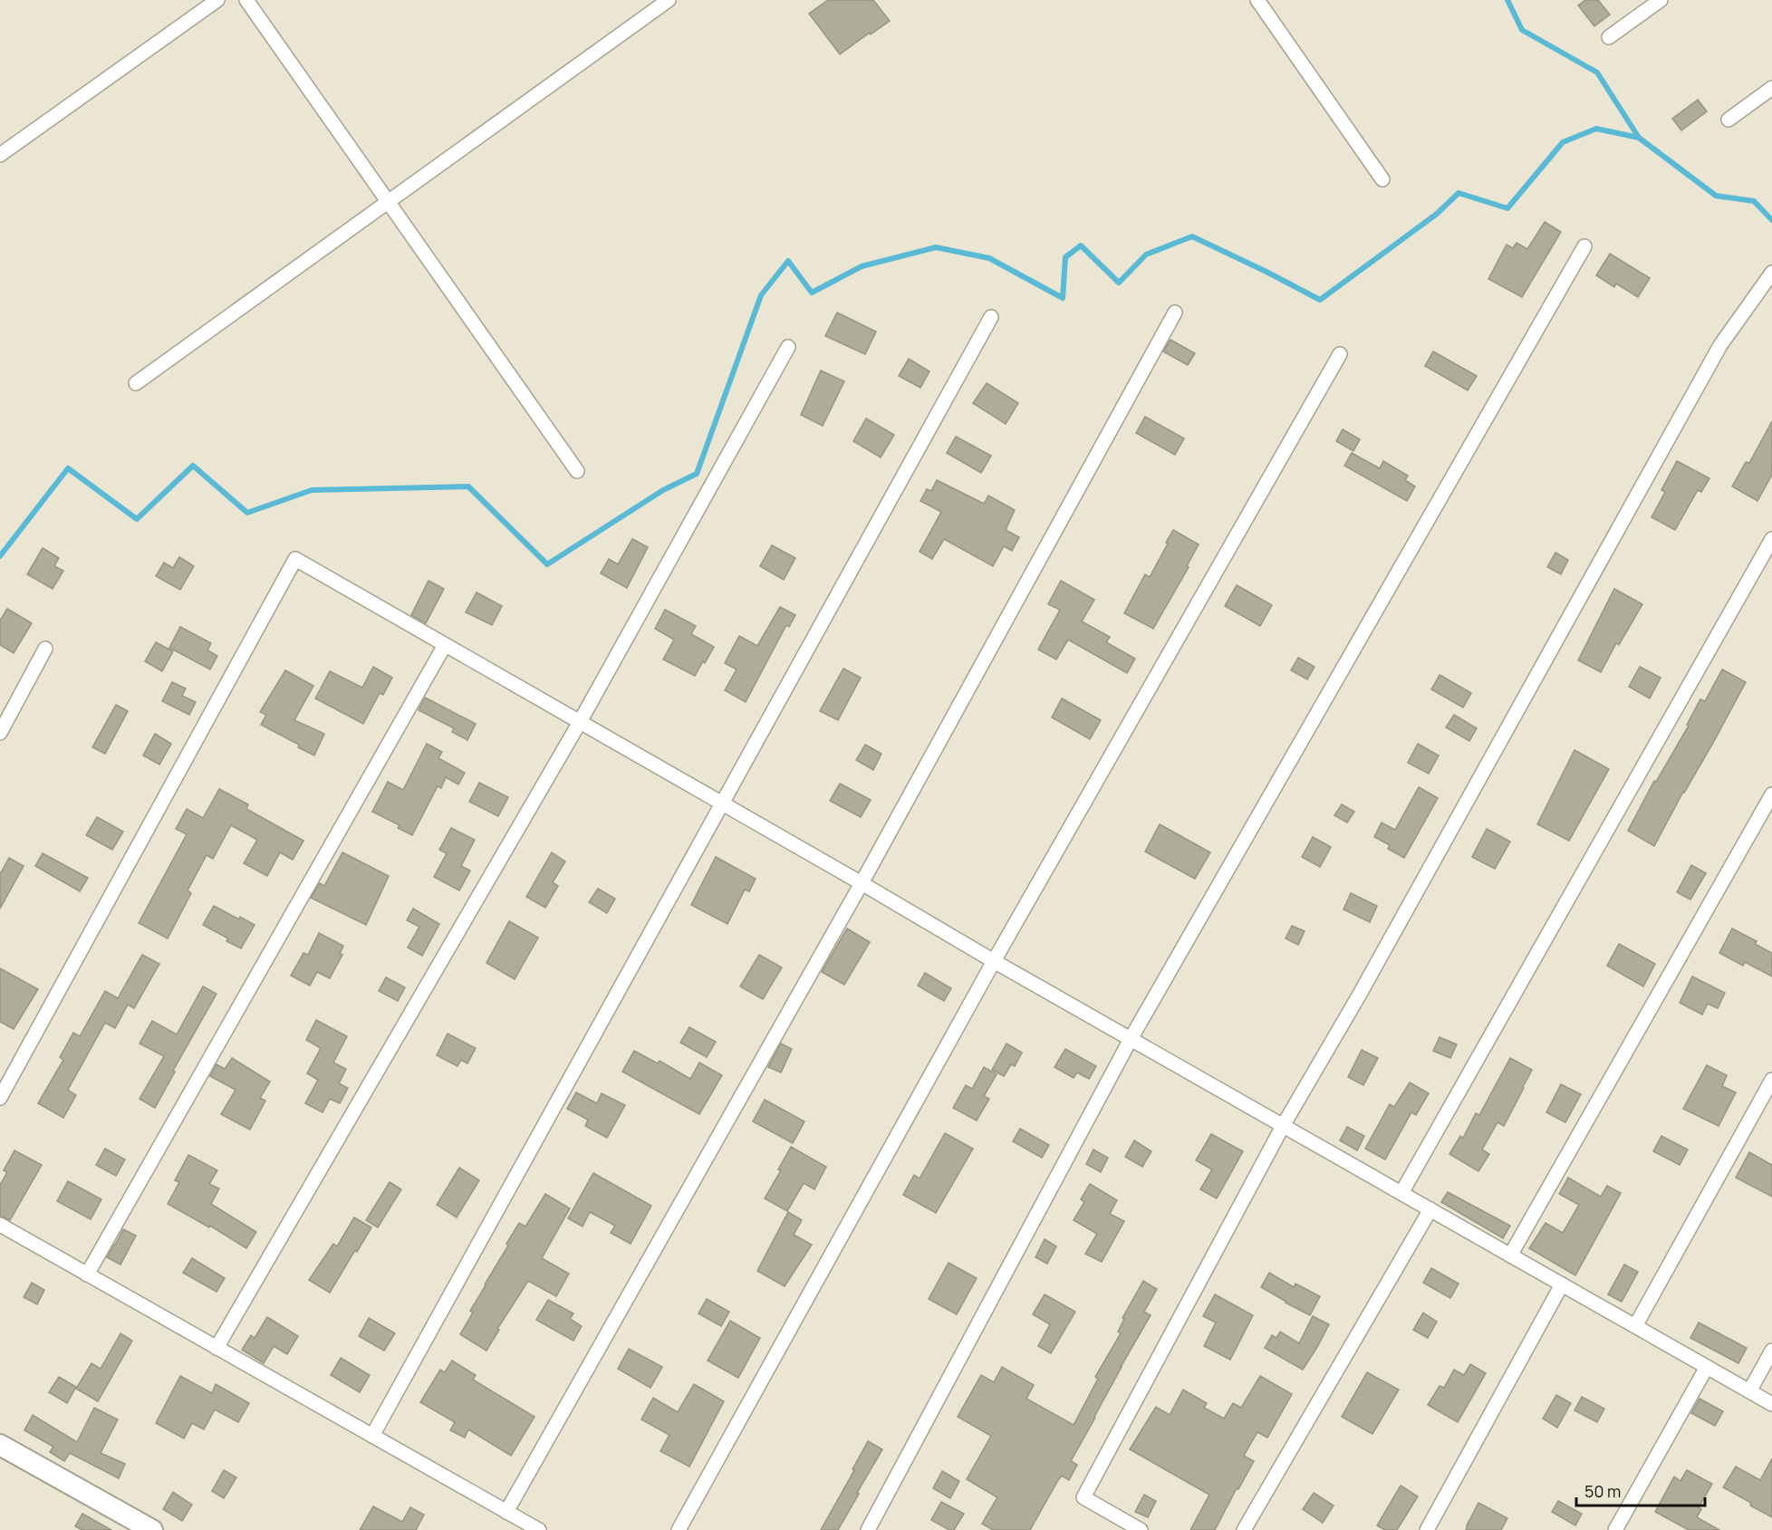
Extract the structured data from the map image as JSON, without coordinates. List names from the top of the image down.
{
  "scale_bar": "50 m"
}
